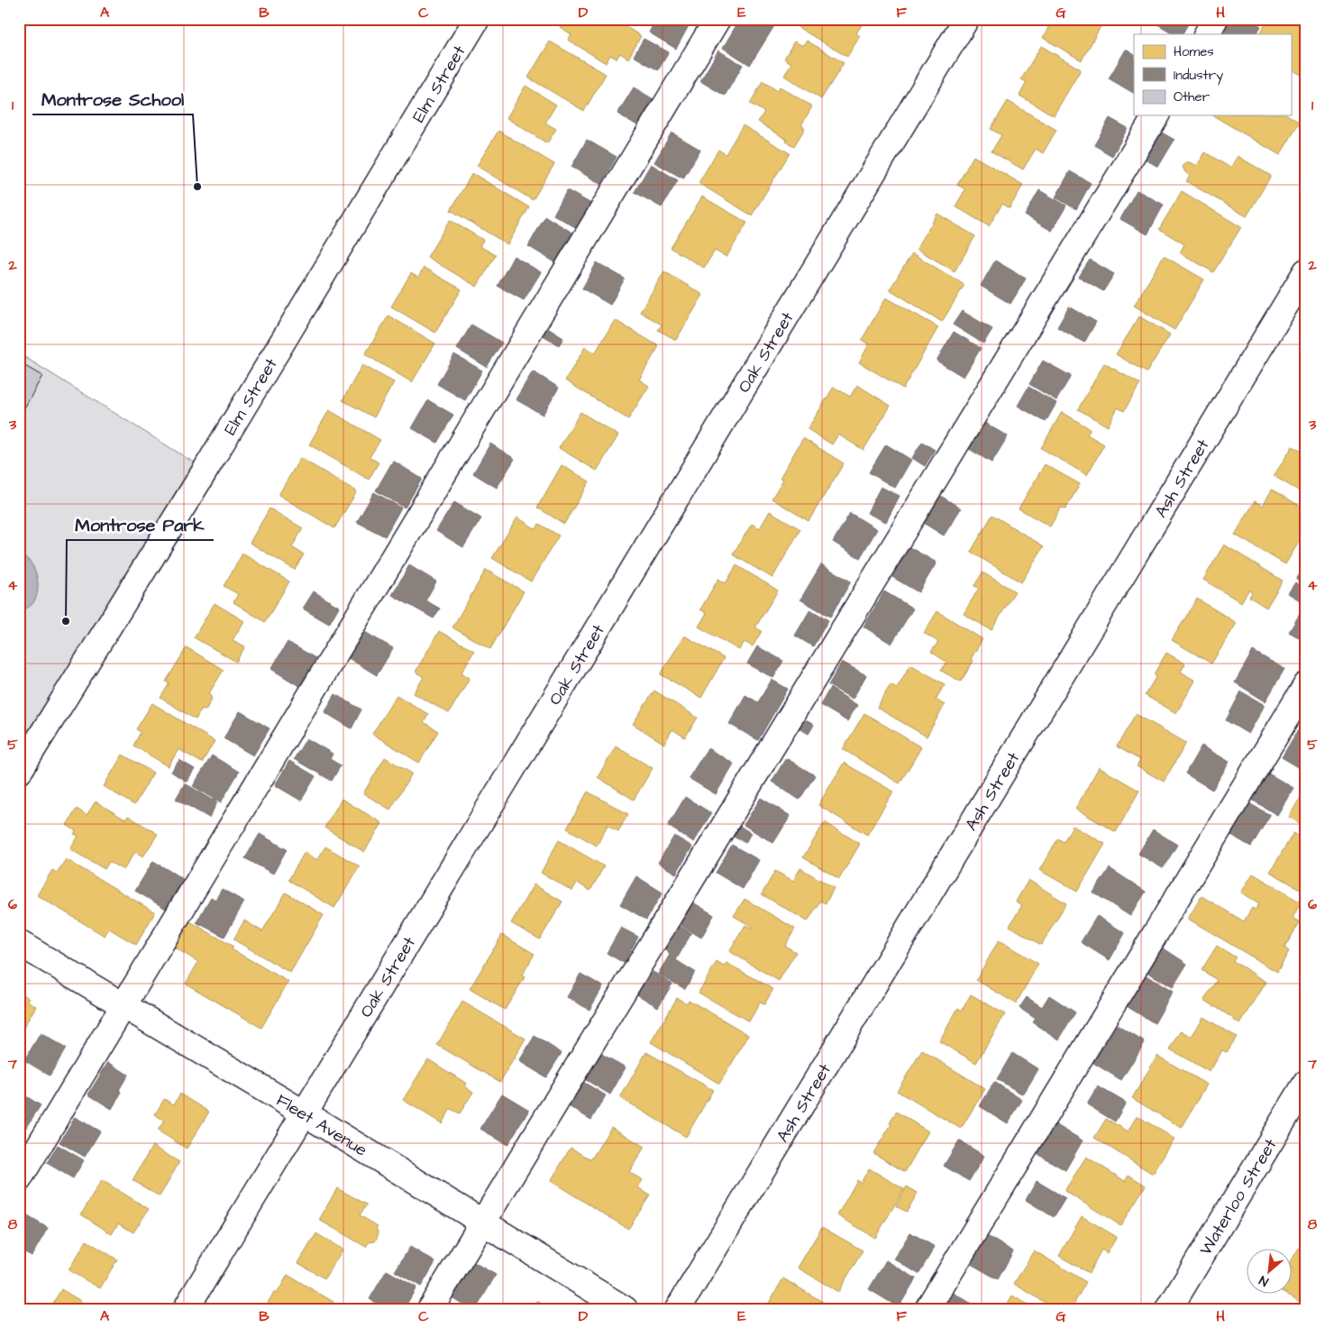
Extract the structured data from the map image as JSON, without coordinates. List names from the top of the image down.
{
  "streets": {
    "street": [
      "Elm Street",
      "Oak Street",
      "Ash Street",
      "Fleet Avenue",
      "Waterloo Street"
    ]
  },
  "crossings": [
    ["Oak Street", "Fleet Avenue"]
  ],
  "places": ["Montrose School", "Montrose Park"],
  "legend": ["Homes", "Industry", "Other"],
  "north": "bottom left",
  "grid": {
    "columns": [
      "A",
      "B",
      "C",
      "D",
      "E",
      "F",
      "G",
      "H"
    ],
    "rows": [
      "1",
      "2",
      "3",
      "4",
      "5",
      "6",
      "7",
      "8"
    ]
  }
}
